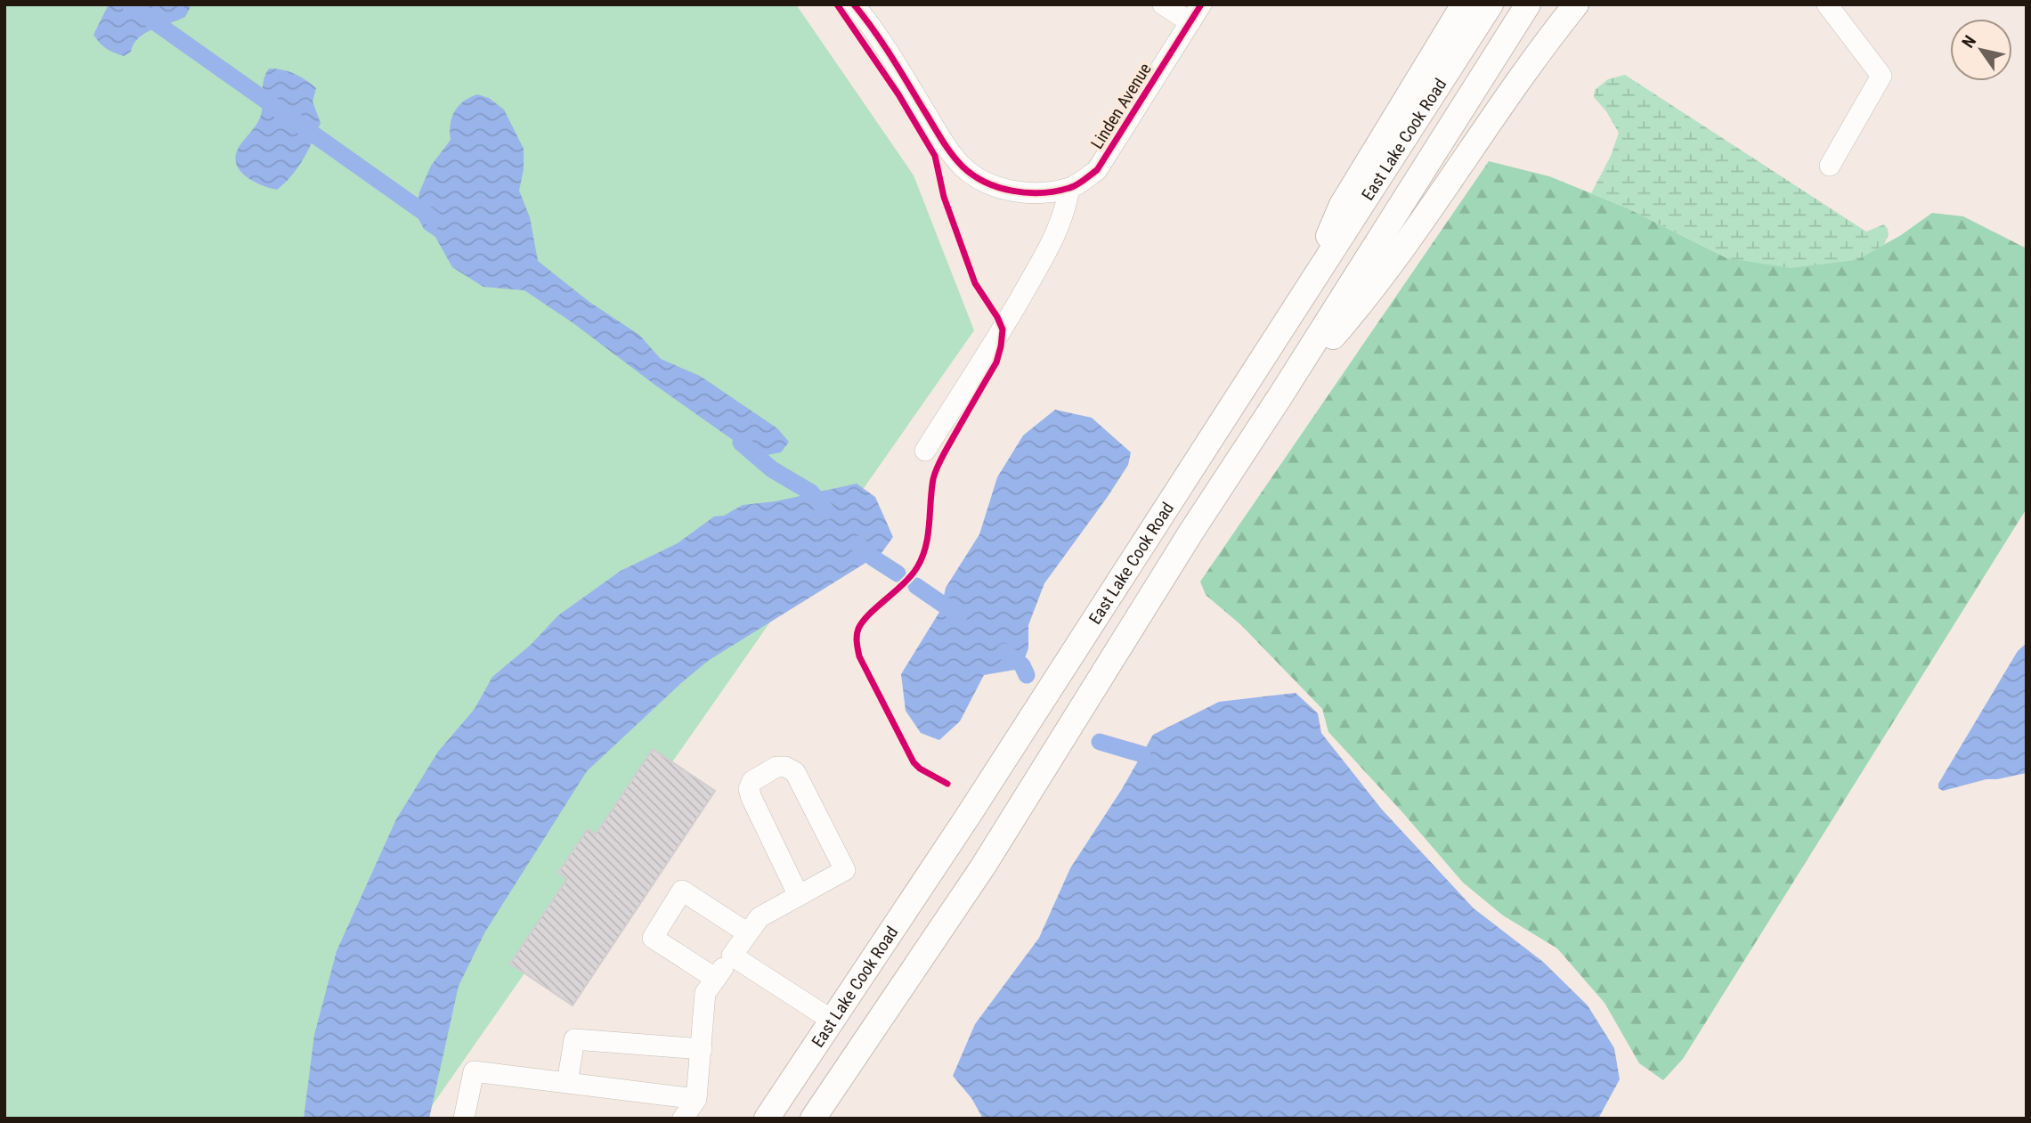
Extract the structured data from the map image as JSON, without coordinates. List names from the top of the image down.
{
  "streets": {
    "main road": ["East Lake Cook Road"],
    "street": ["Linden Avenue"]
  },
  "north": "top left"
}
